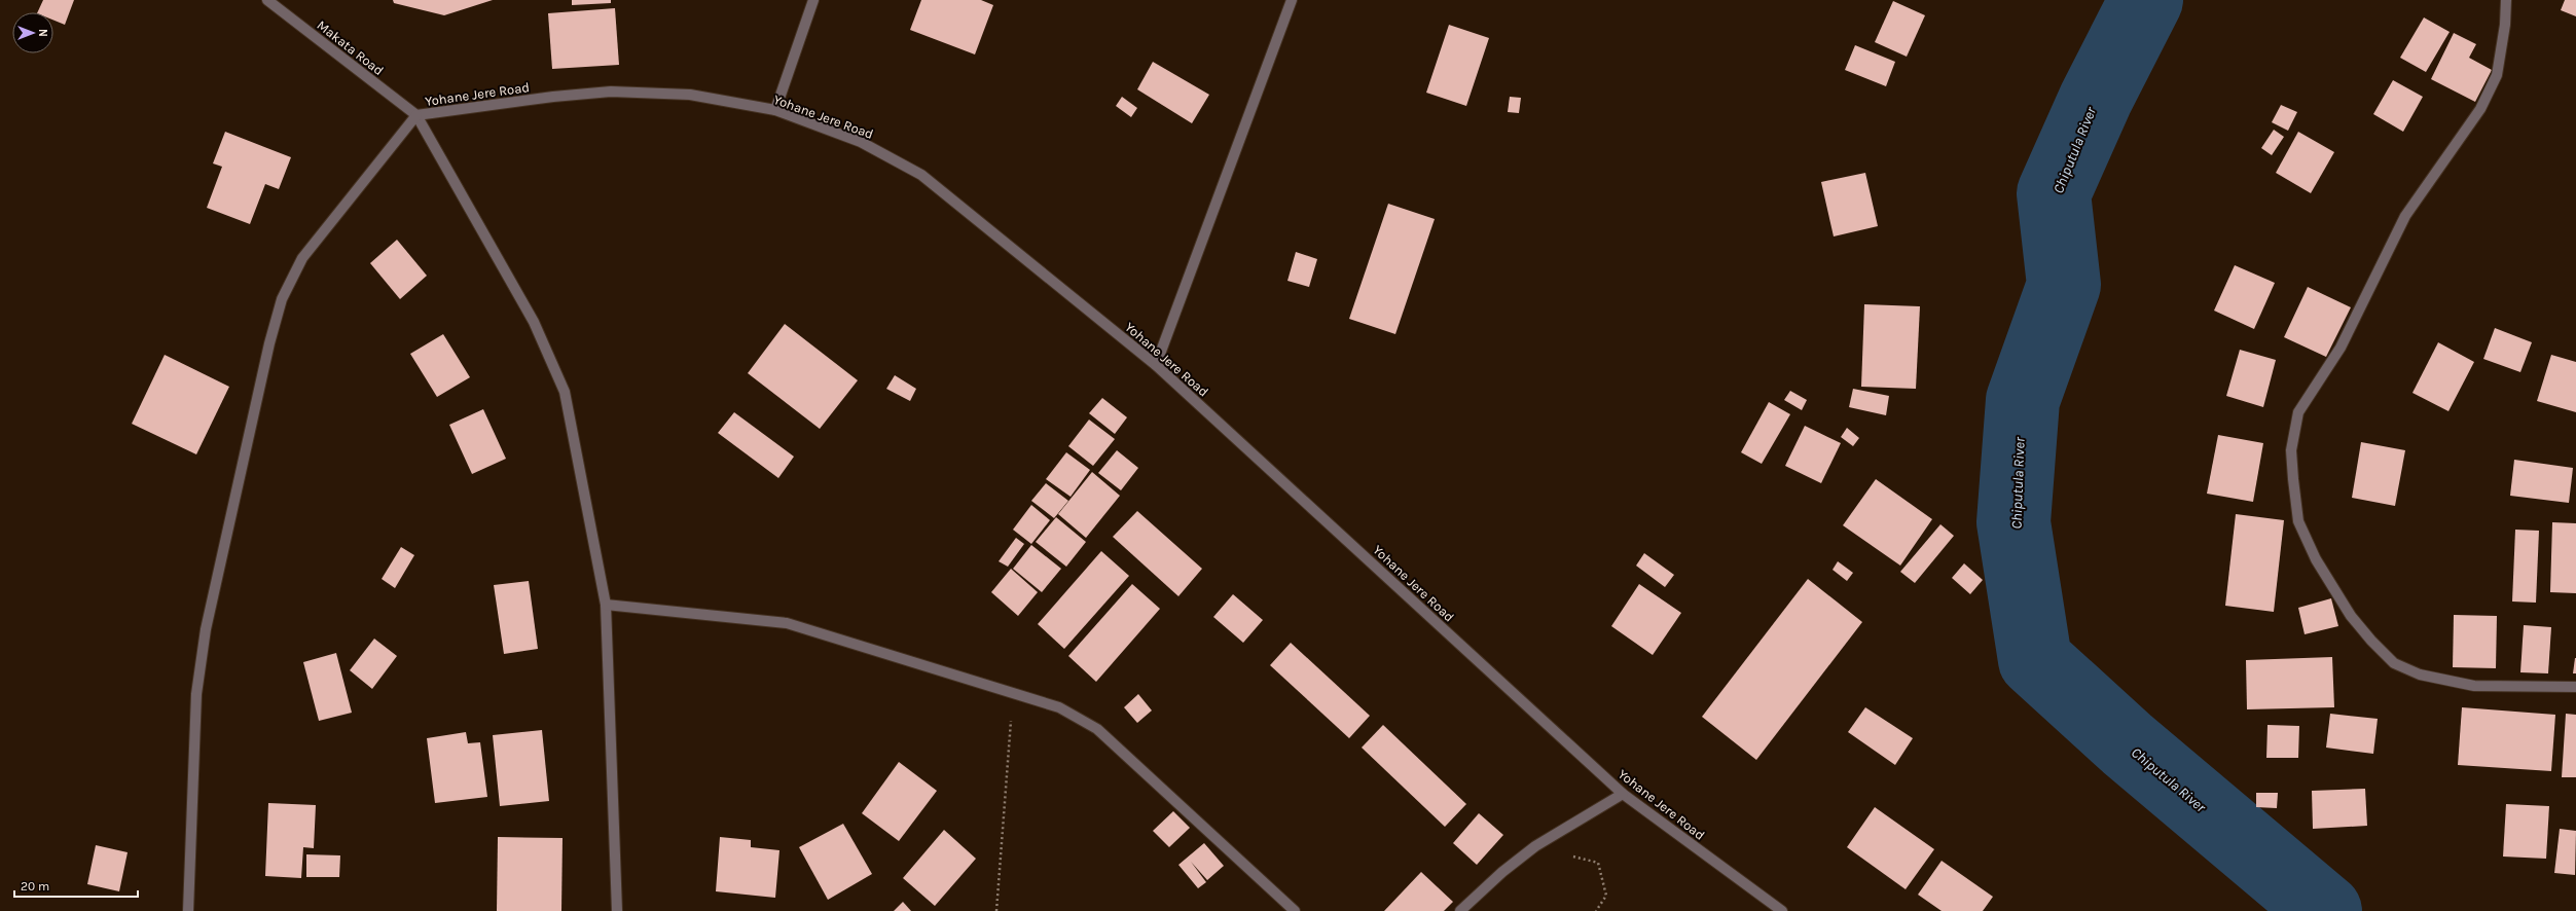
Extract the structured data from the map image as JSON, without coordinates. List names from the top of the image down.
{
  "streets": {
    "street": ["Makata Road", "Yohane Jere Road"]
  },
  "crossings": [
    ["Makata Road", "Yohane Jere Road"]
  ],
  "water": ["Chiputula River"],
  "scale_bar": "20 m",
  "north": "right"
}
